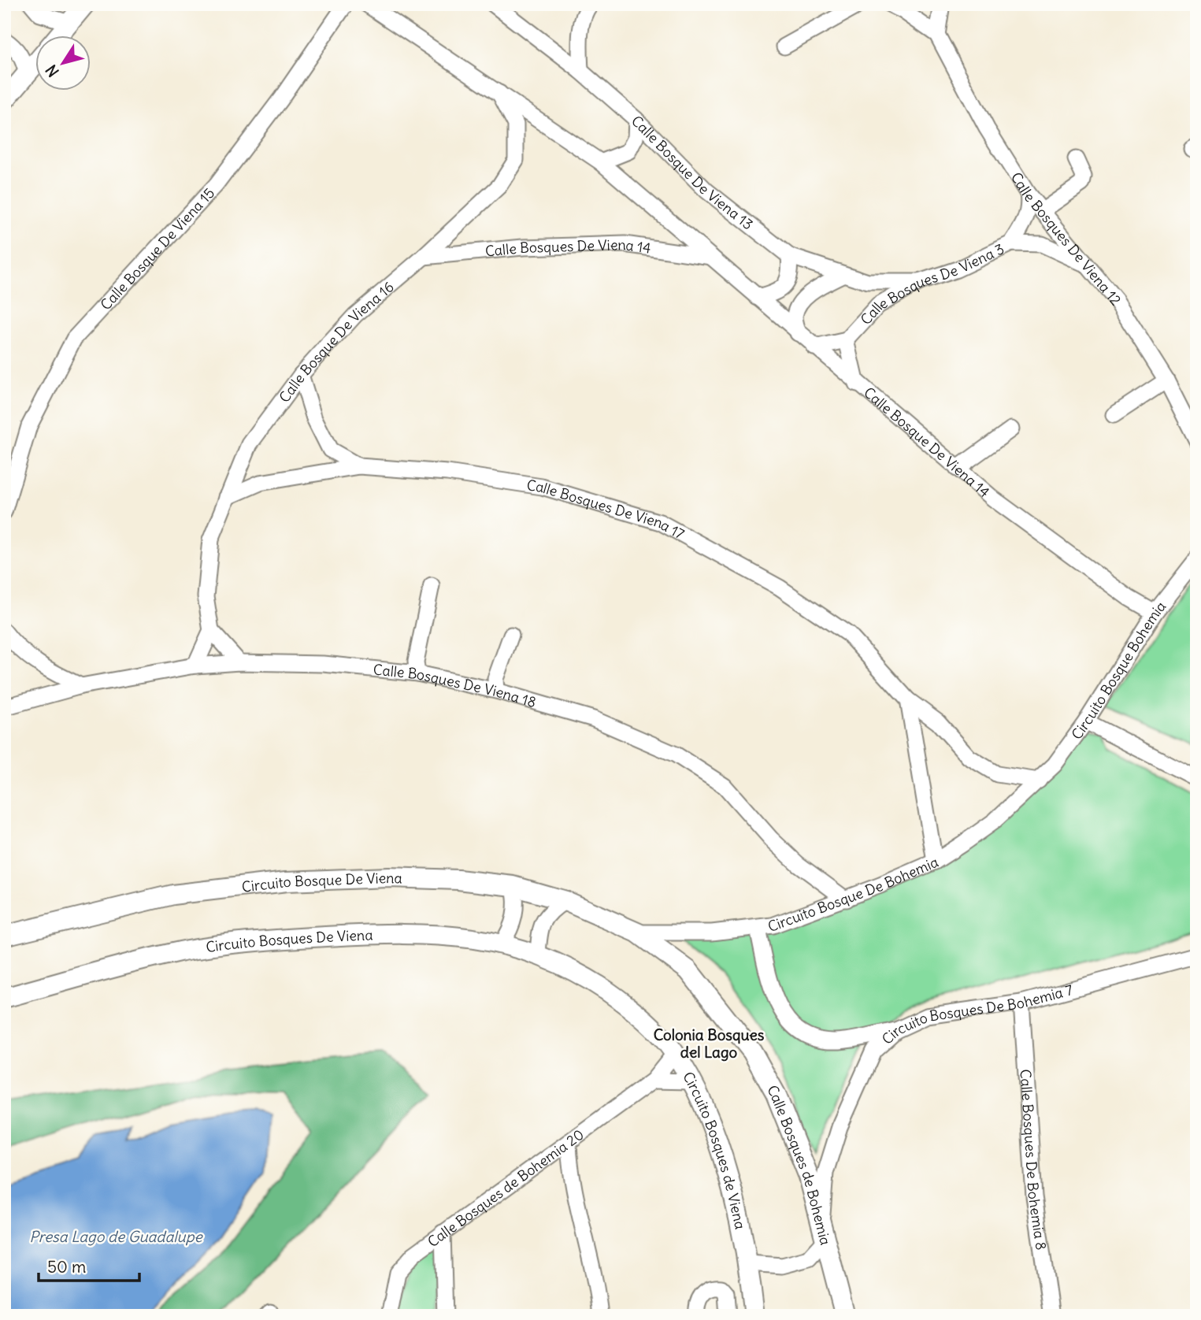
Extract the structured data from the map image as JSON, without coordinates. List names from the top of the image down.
{
  "streets": {
    "main road": [
      "Circuito Bosque De Viena",
      "Circuito Bosques De Viena",
      "Circuito Bosques de Viena",
      "Calle Bosques de Bohemia"
    ],
    "street": [
      "Calle Bosque De Viena 13",
      "Calle Bosques De Viena 12",
      "Calle Bosque De Viena 15",
      "Calle Bosques De Viena 14",
      "Calle Bosques De Viena 3",
      "Calle Bosque De Viena 16",
      "Calle Bosque De Viena 14",
      "Calle Bosques De Viena 17",
      "Circuito Bosque Bohemia",
      "Calle Bosques De Viena 18",
      "Circuito Bosque De Bohemia",
      "Circuito Bosques De Bohemia 7",
      "Calle Bosques De Bohemia 8",
      "Calle Bosques de Bohemia 20"
    ]
  },
  "crossings": [
    ["Calle Bosque De Viena 13", "Calle Bosques De Viena 3"],
    ["Calle Bosque De Viena 13", "Calle Bosque De Viena 14"],
    ["Calle Bosques De Viena 12", "Calle Bosques De Viena 3"],
    ["Calle Bosques De Viena 14", "Calle Bosque De Viena 16"],
    ["Calle Bosques De Viena 14", "Calle Bosque De Viena 14"],
    ["Calle Bosques De Viena 3", "Calle Bosque De Viena 14"],
    ["Calle Bosque De Viena 16", "Calle Bosques De Viena 17"],
    ["Calle Bosque De Viena 14", "Circuito Bosque Bohemia"],
    ["Calle Bosques De Viena 17", "Circuito Bosque Bohemia"],
    ["Calle Bosques De Viena 17", "Circuito Bosque De Bohemia"],
    ["Circuito Bosque Bohemia", "Circuito Bosque De Bohemia"],
    ["Calle Bosques De Viena 18", "Circuito Bosque De Bohemia"],
    ["Circuito Bosque De Viena", "Circuito Bosque De Bohemia"],
    ["Circuito Bosque De Viena", "Calle Bosques de Bohemia"],
    ["Circuito Bosque De Bohemia", "Calle Bosques de Bohemia"],
    ["Circuito Bosques De Viena", "Circuito Bosques de Viena"],
    ["Circuito Bosques De Bohemia 7", "Calle Bosques De Bohemia 8"],
    ["Circuito Bosques De Bohemia 7", "Calle Bosques de Bohemia"],
    ["Circuito Bosques de Viena", "Calle Bosques de Bohemia 20"]
  ],
  "districts": ["Colonia Bosques del Lago"],
  "water": ["Presa Lago de Guadalupe"],
  "scale_bar": "50 m",
  "north": "bottom left"
}
